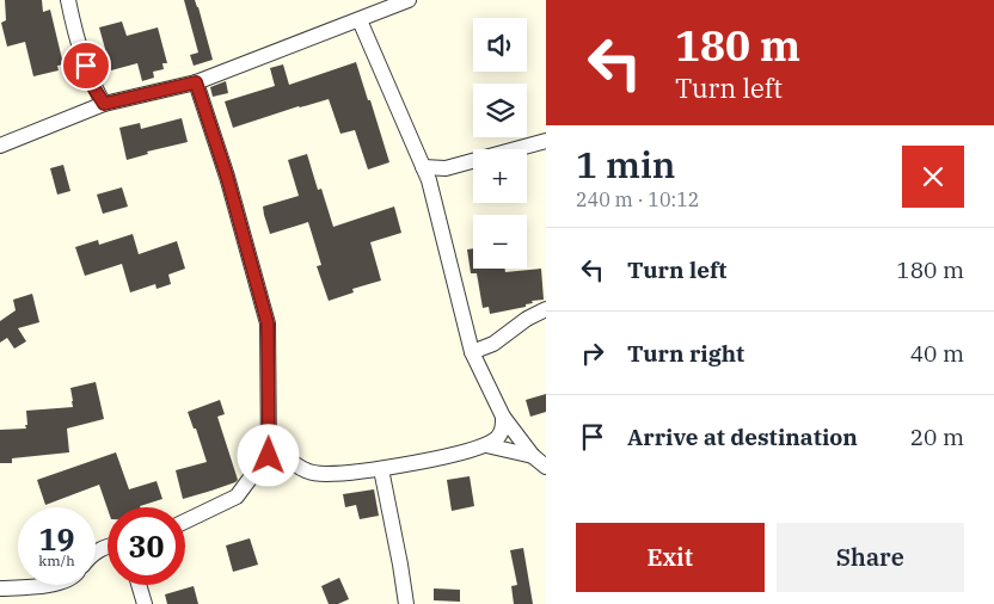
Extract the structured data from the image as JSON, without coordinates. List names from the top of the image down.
{
  "page": {
    "turn": ["180 m", "Turn left"],
    "map_buttons": ["+", "−"],
    "heading": ["1 min", "240 m · 10:12"],
    "list": [
      {
        "name": "Turn left",
        "value": "180 m"
      },
      {
        "name": "Turn right",
        "value": "40 m"
      },
      {
        "name": "Arrive at destination",
        "value": "20 m"
      }
    ],
    "speed": "19 km/h",
    "limit": "30",
    "buttons": ["Exit", "Share"]
  }
}
